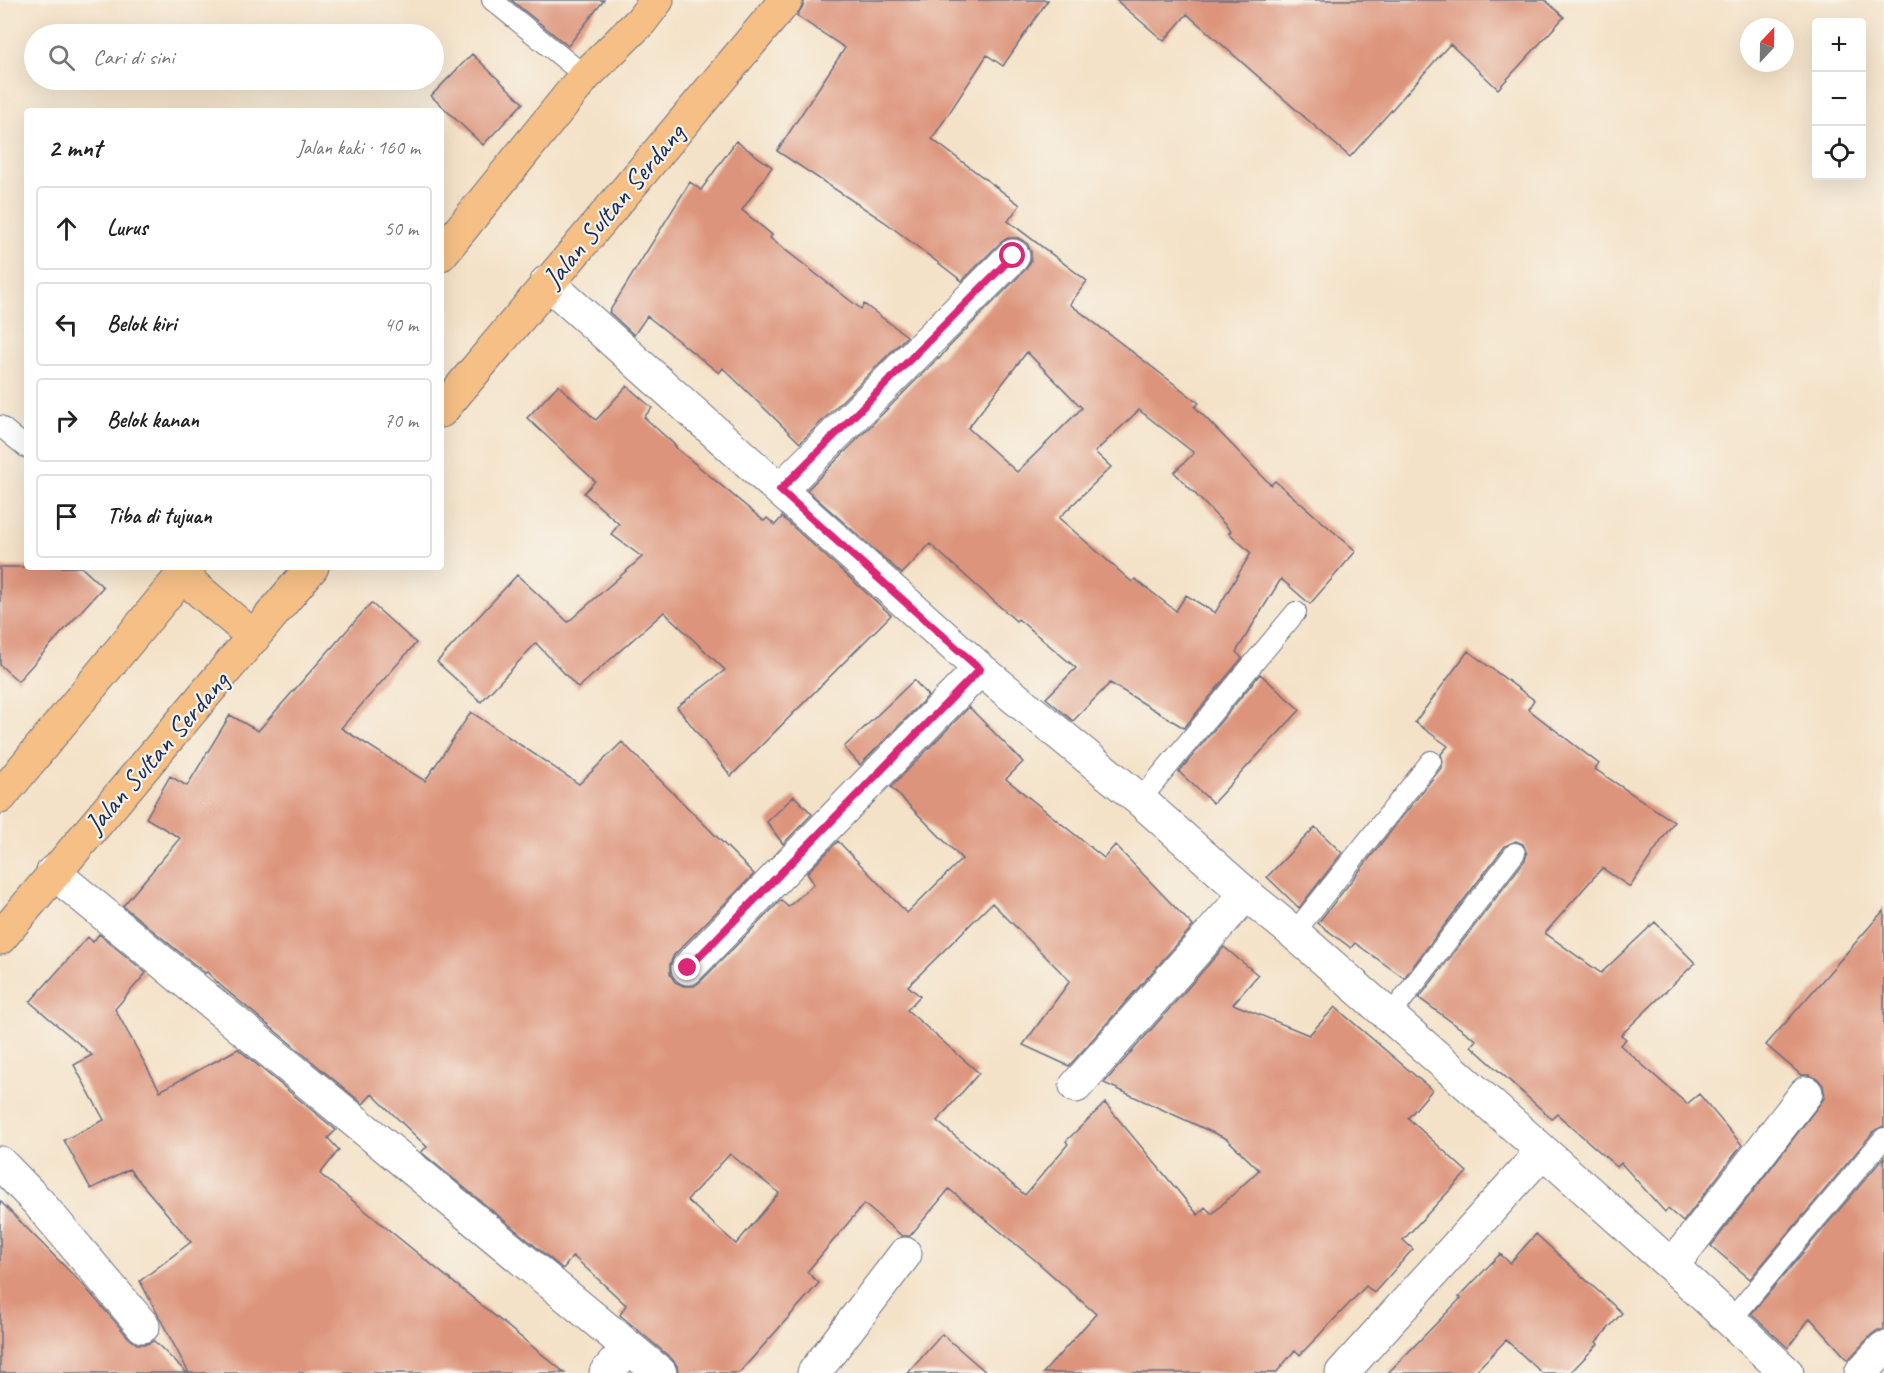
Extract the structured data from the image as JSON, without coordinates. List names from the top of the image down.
{
  "streets": {
    "highway": ["Jalan Sultan Serdang"]
  },
  "north": "top",
  "page": {
    "map_buttons": ["+", "−"],
    "search": "Cari di sini",
    "heading": ["2 mnt", "Jalan kaki · 160 m"],
    "list": [
      ["Lurus", "50 m"],
      ["Belok kiri", "40 m"],
      ["Belok kanan", "70 m"],
      "Tiba di tujuan"
    ]
  }
}
